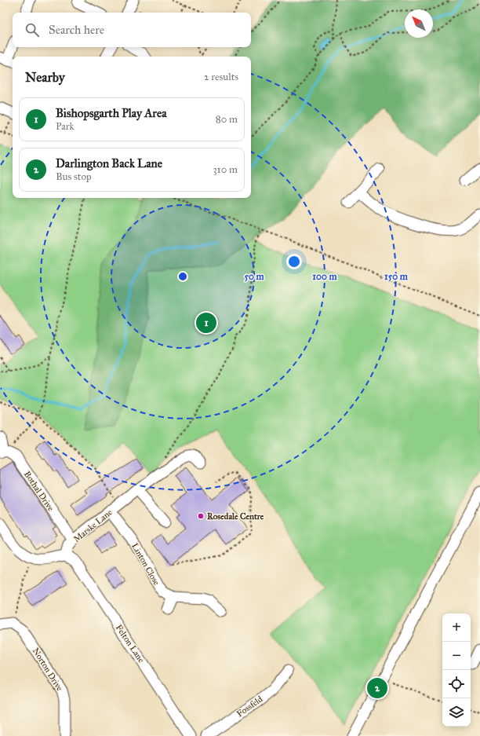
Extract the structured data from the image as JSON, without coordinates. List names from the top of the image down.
{
  "streets": {
    "street": [
      "Bothal Drive",
      "Marske Lane",
      "Linton Close",
      "Felton Lane",
      "Norton Drive",
      "Fossfeld"
    ]
  },
  "crossings": [
    ["Bothal Drive", "Marske Lane"],
    ["Marske Lane", "Linton Close"],
    ["Marske Lane", "Felton Lane"]
  ],
  "places": ["Rosedale Centre"],
  "north": "top left",
  "page": {
    "search": "Search here",
    "heading": ["Nearby", "2 results"],
    "list": [
      {
        "mark": "1",
        "name": "Bishopsgarth Play Area",
        "note": "Park",
        "value": "80 m"
      },
      {
        "mark": "2",
        "name": "Darlington Back Lane",
        "note": "Bus stop",
        "value": "310 m"
      }
    ],
    "pins": ["1", "2"],
    "map_buttons": ["+", "−"]
  },
  "rings": ["50 m", "100 m", "150 m"]
}
